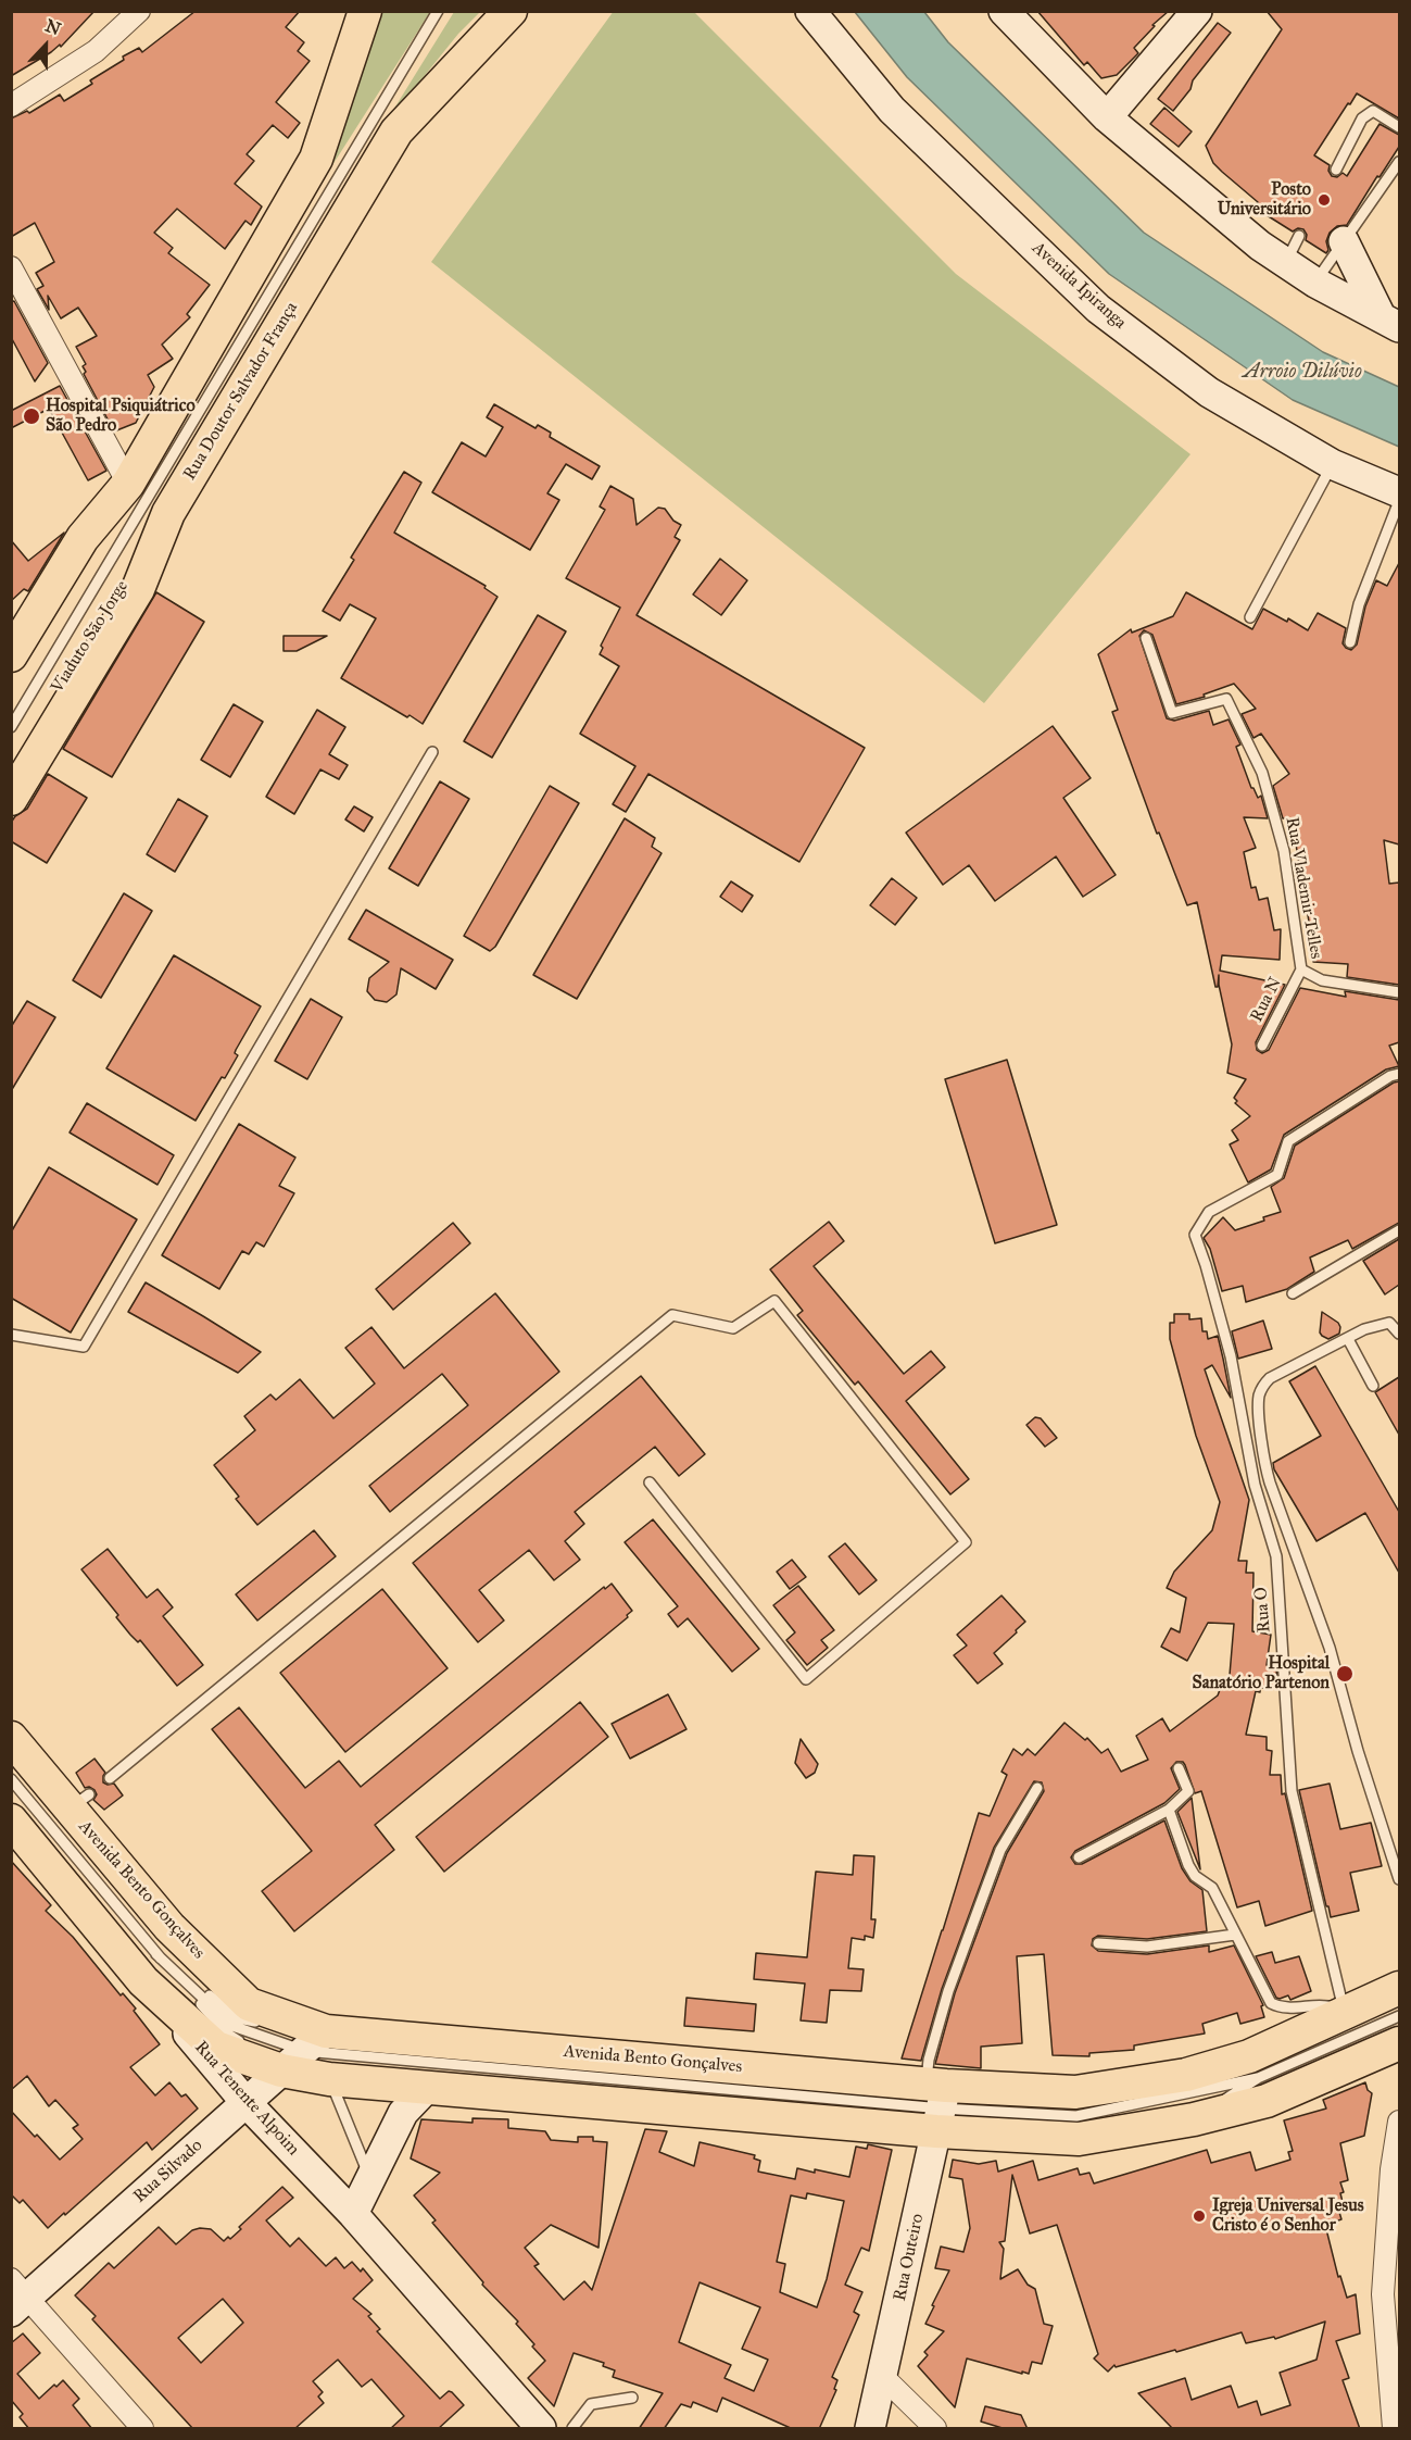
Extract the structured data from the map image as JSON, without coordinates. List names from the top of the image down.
{
  "streets": {
    "main road": ["Rua Doutor Salvador França", "Viaduto São Jorge", "Avenida Bento Gonçalves"],
    "street": [
      "Avenida Ipiranga",
      "Rua Tenente Alpoim",
      "Rua Silvado",
      "Rua Outeiro"
    ],
    "lane": ["Rua Vlademir Telles", "Rua N", "Rua O"]
  },
  "crossings": [
    ["Rua Doutor Salvador França", "Viaduto São Jorge"],
    ["Rua Vlademir Telles", "Rua N"],
    ["Rua O", "Avenida Bento Gonçalves"],
    ["Avenida Bento Gonçalves", "Rua Tenente Alpoim"],
    ["Avenida Bento Gonçalves", "Rua Silvado"],
    ["Avenida Bento Gonçalves", "Rua Outeiro"],
    ["Rua Tenente Alpoim", "Rua Silvado"]
  ],
  "water": ["Arroio Dilúvio"],
  "places": [
    "Posto Universitário",
    "Hospital Psiquiátrico São Pedro",
    "Hospital Sanatório Partenon",
    "Igreja Universal Jesus Cristo é o Senhor"
  ],
  "north": "top"
}
